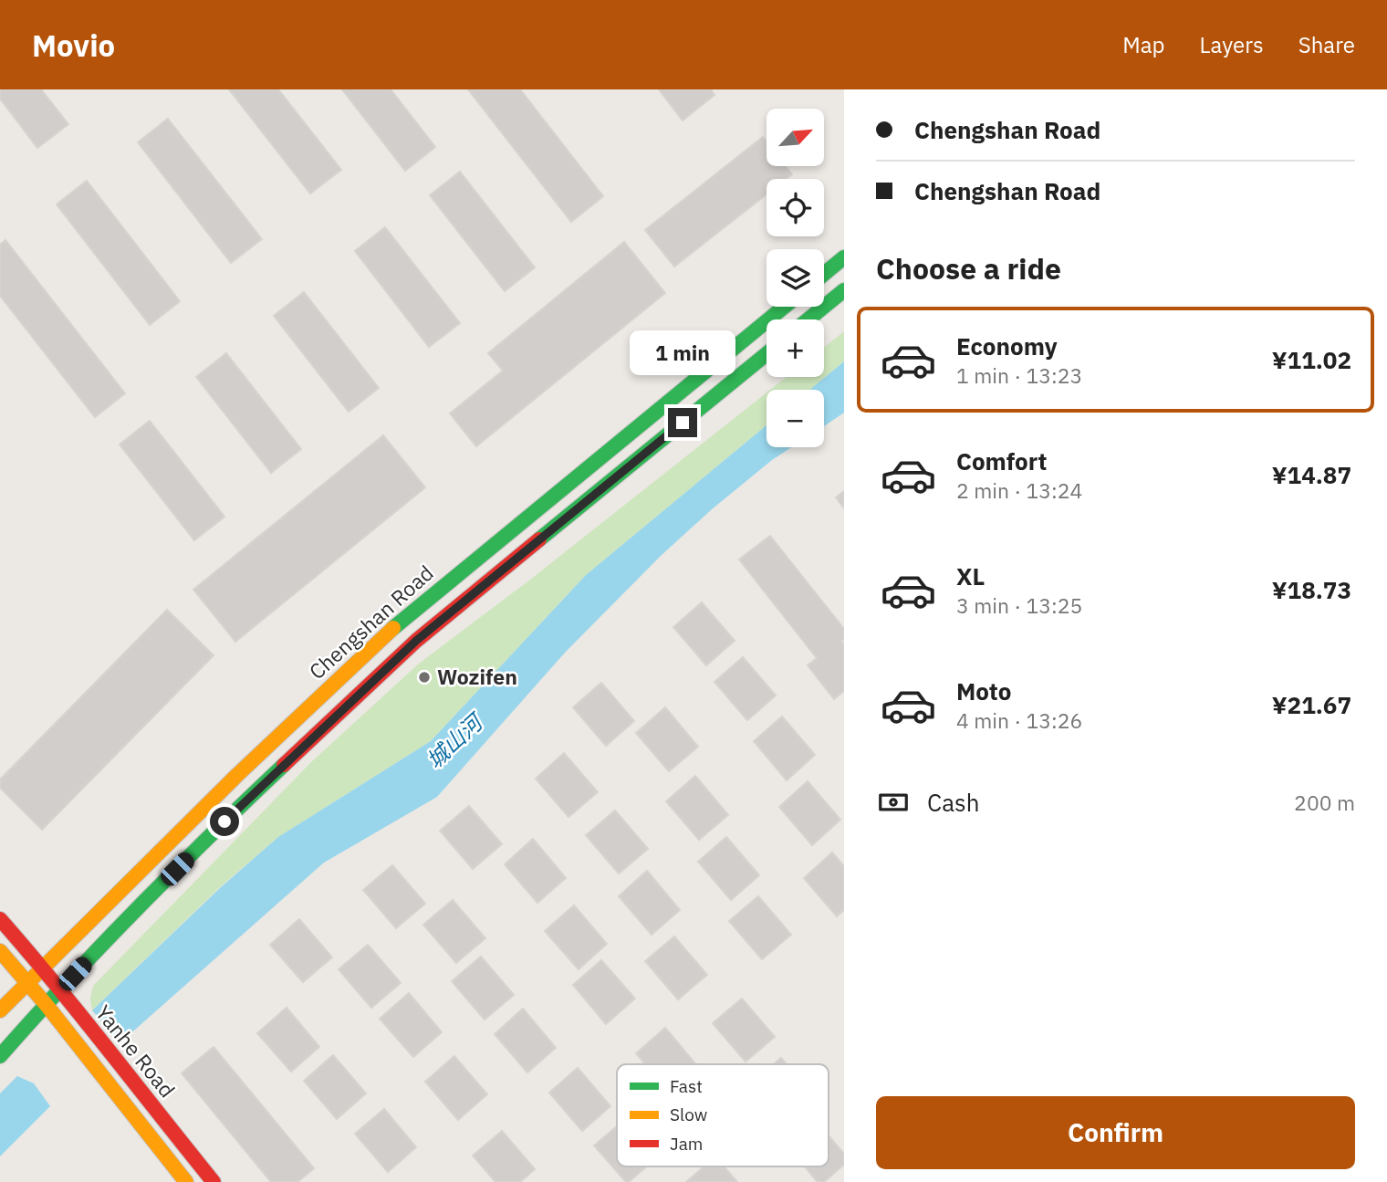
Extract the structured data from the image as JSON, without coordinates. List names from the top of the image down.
{
  "streets": {
    "main road": ["Chengshan Road", "Yanhe Road"]
  },
  "crossings": [
    ["Chengshan Road", "Yanhe Road"]
  ],
  "water": ["城山河"],
  "places": ["Wozifen"],
  "legend": ["Fast", "Slow", "Jam"],
  "north": "top right",
  "page": {
    "header": "Movio",
    "nav": ["Map", "Layers", "Share"],
    "banner": ["Chengshan Road", "Chengshan Road"],
    "map_buttons": ["+", "−"],
    "heading": "Choose a ride",
    "list": [
      {
        "name": "Economy",
        "note": "1 min · 13:23",
        "value": "¥11.02"
      },
      {
        "name": "Comfort",
        "note": "2 min · 13:24",
        "value": "¥14.87"
      },
      {
        "name": "XL",
        "note": "3 min · 13:25",
        "value": "¥18.73"
      },
      {
        "name": "Moto",
        "note": "4 min · 13:26",
        "value": "¥21.67"
      }
    ],
    "bubble": "1 min",
    "pay": ["Cash", "200 m"],
    "buttons": "Confirm"
  }
}
